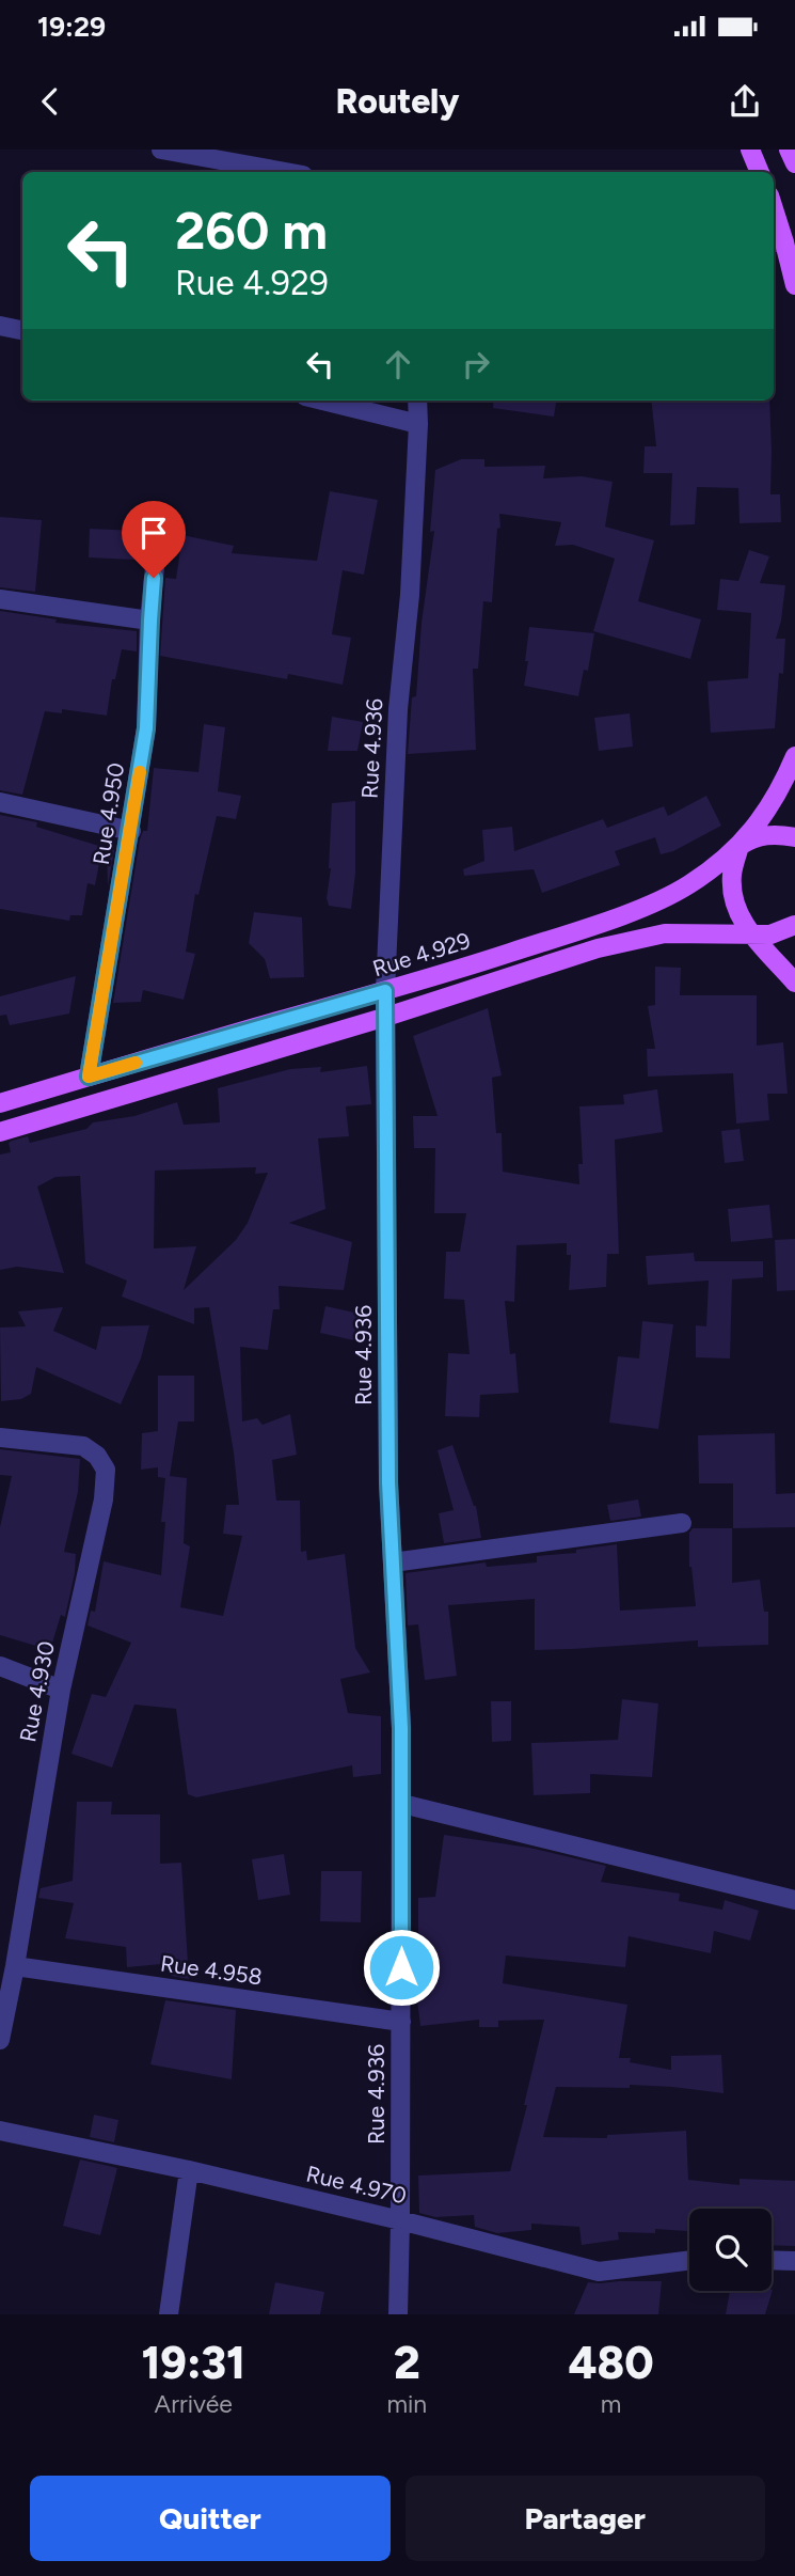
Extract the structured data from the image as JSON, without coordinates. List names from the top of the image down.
{
  "streets": {
    "main road": ["Rue 4.929"],
    "street": [
      "Rue 4.936",
      "Rue 4.950",
      "Rue 4.930",
      "Rue 4.958",
      "Rue 4.970"
    ]
  },
  "crossings": [
    ["Rue 4.936", "Rue 4.929"],
    ["Rue 4.936", "Rue 4.958"],
    ["Rue 4.936", "Rue 4.970"],
    ["Rue 4.950", "Rue 4.929"],
    ["Rue 4.930", "Rue 4.958"]
  ],
  "page": {
    "status": "19:29",
    "header": "Routely",
    "turn": ["260 m", "Rue 4.929"],
    "eta": [
      "19:31",
      "Arrivée",
      "2",
      "min",
      "480",
      "m"
    ],
    "buttons": ["Quitter", "Partager"]
  }
}
